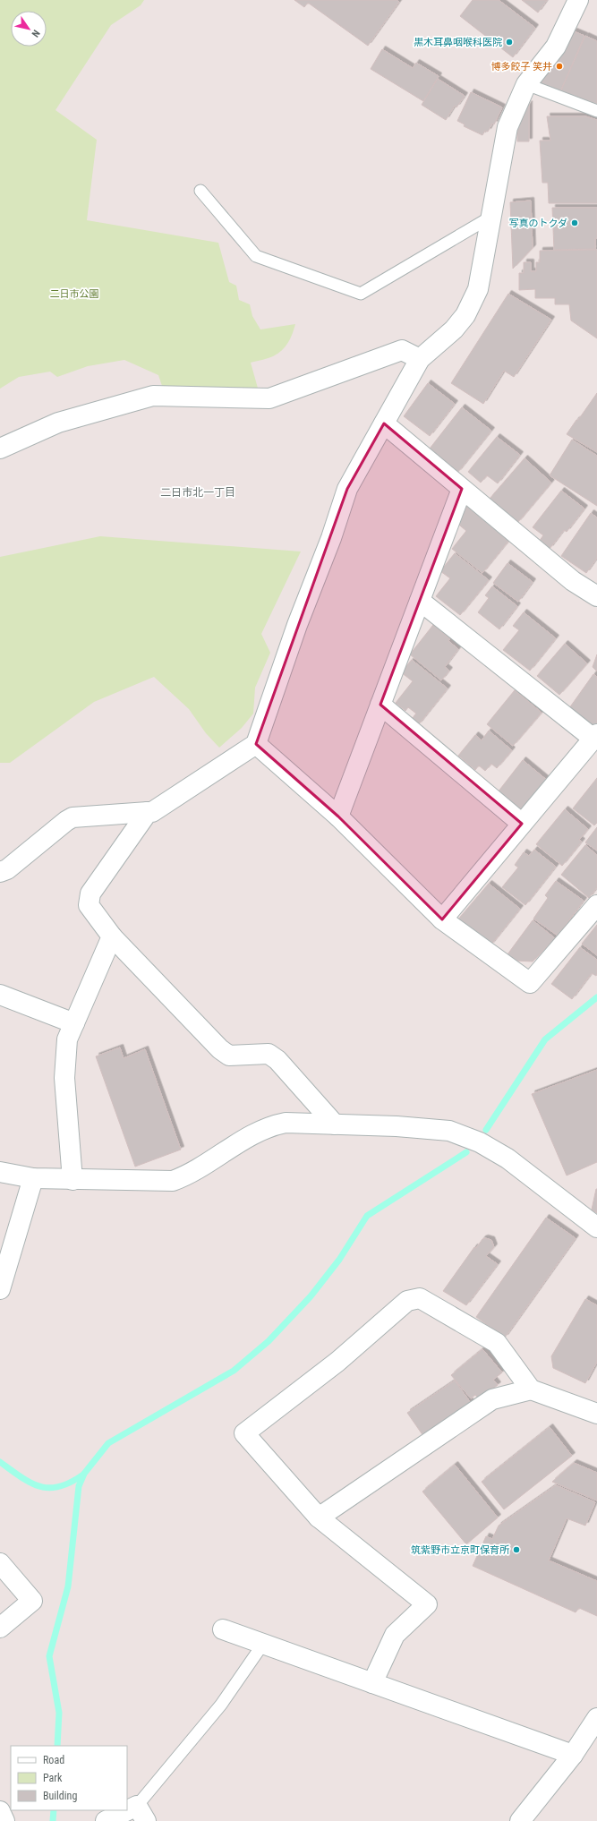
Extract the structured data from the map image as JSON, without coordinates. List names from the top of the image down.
{
  "districts": ["二日市北一丁目"],
  "parks": ["二日市公園"],
  "places": [
    "黒木耳鼻咽喉科医院",
    "博多餃子 笑井",
    "写真のトクダ",
    "筑紫野市立京町保育所"
  ],
  "legend": ["Road", "Park", "Building"],
  "north": "bottom right"
}
